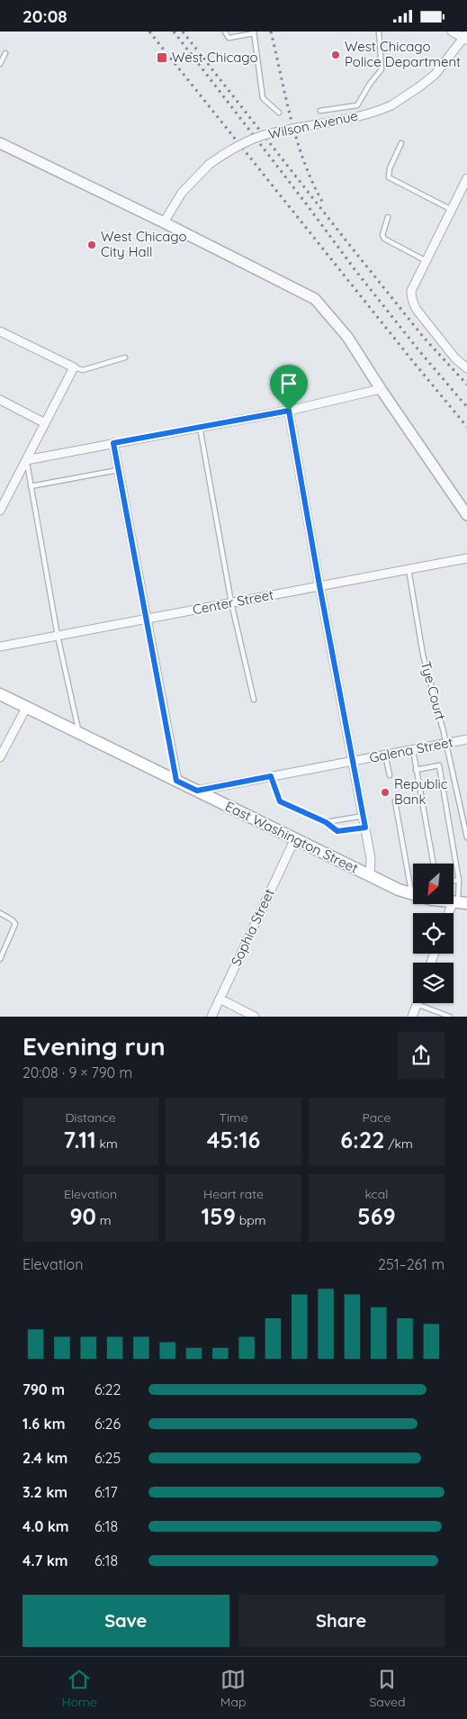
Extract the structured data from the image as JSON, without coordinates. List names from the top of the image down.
{
  "streets": {
    "main road": ["East Washington Street"],
    "street": [
      "Wilson Avenue",
      "Center Street",
      "Galena Street",
      "Sophia Street"
    ],
    "lane": ["Tye Court"]
  },
  "crossings": [
    ["Center Street", "Tye Court"],
    ["Tye Court", "Galena Street"],
    ["Galena Street", "East Washington Street"],
    ["East Washington Street", "Sophia Street"]
  ],
  "places": {
    "other": ["West Chicago Police Department", "West Chicago City Hall", "Republic Bank"],
    "transit": ["West Chicago"]
  },
  "north": "bottom left",
  "page": {
    "status": "20:08",
    "heading": ["Evening run", "20:08 · 9 × 790 m"],
    "stats": [
      ["Distance", "7.11 km"],
      ["Time", "45:16"],
      ["Pace", "6:22 /km"],
      ["Elevation", "90 m"],
      ["Heart rate", "159 bpm"],
      ["kcal", "569"]
    ],
    "chart": ["Elevation", "251–261 m"],
    "list": [
      {
        "name": "790 m",
        "note": "6:22"
      },
      {
        "name": "1.6 km",
        "note": "6:26"
      },
      {
        "name": "2.4 km",
        "note": "6:25"
      },
      {
        "name": "3.2 km",
        "note": "6:17"
      },
      {
        "name": "4.0 km",
        "note": "6:18"
      },
      {
        "name": "4.7 km",
        "note": "6:18"
      }
    ],
    "buttons": ["Save", "Share"],
    "tabs": ["Home", "Map", "Saved"]
  }
}
